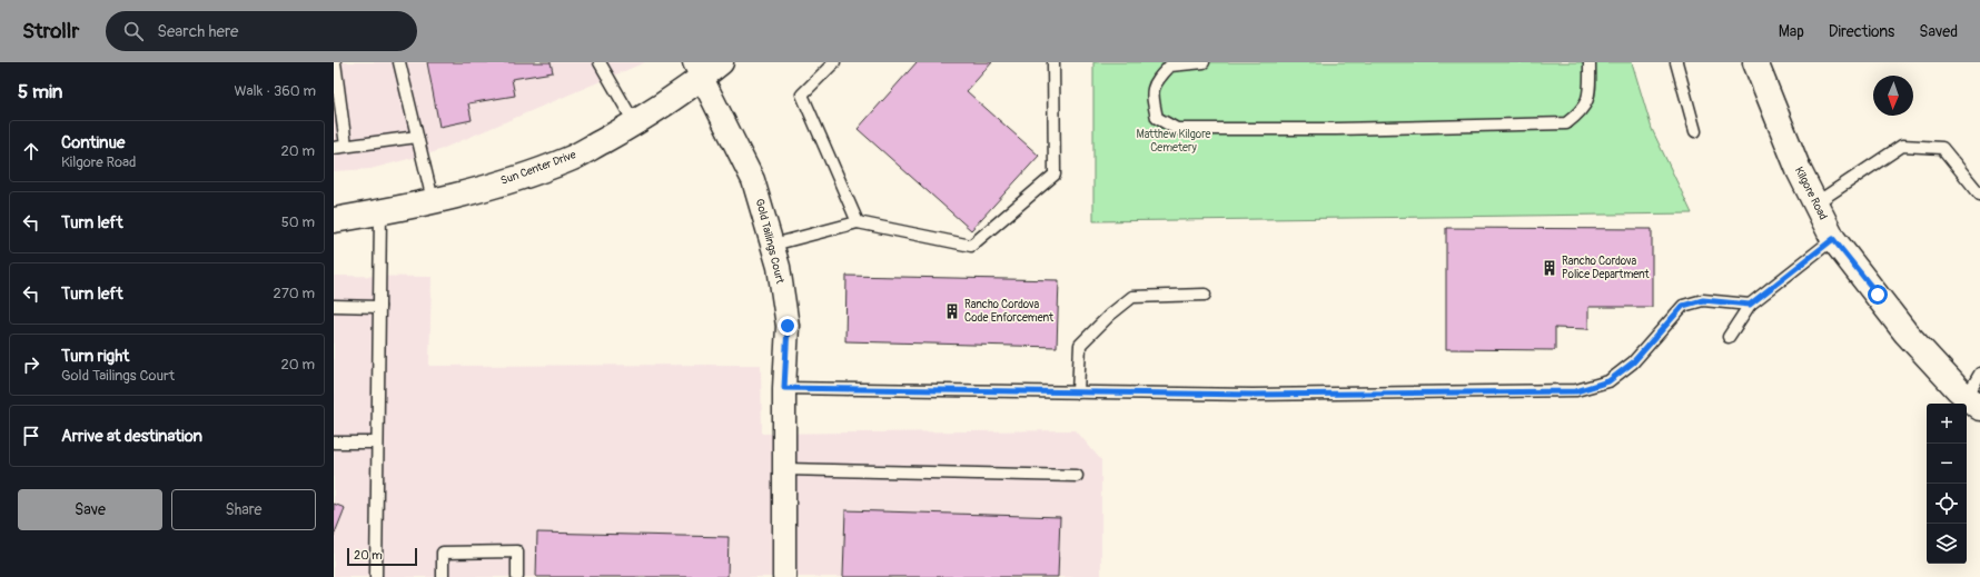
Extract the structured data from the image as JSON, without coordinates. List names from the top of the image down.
{
  "streets": {
    "street": ["Sun Center Drive", "Kilgore Road", "Gold Tailings Court"]
  },
  "crossings": [
    ["Sun Center Drive", "Gold Tailings Court"]
  ],
  "parks": ["Matthew Kilgore Cemetery"],
  "places": {
    "building": ["Rancho Cordova Police Department", "Rancho Cordova Code Enforcement"]
  },
  "scale_bar": "20 m",
  "north": "bottom",
  "page": {
    "header": "Strollr",
    "search": "Search here",
    "nav": ["Map", "Directions", "Saved"],
    "heading": ["5 min", "Walk · 360 m"],
    "list": [
      ["Continue", "Kilgore Road", "20 m"],
      ["Turn left", "50 m"],
      ["Turn left", "270 m"],
      ["Turn right", "Gold Tailings Court", "20 m"],
      "Arrive at destination"
    ],
    "map_buttons": ["+", "−"],
    "buttons": ["Save", "Share"],
    "scale": "20 m"
  }
}
